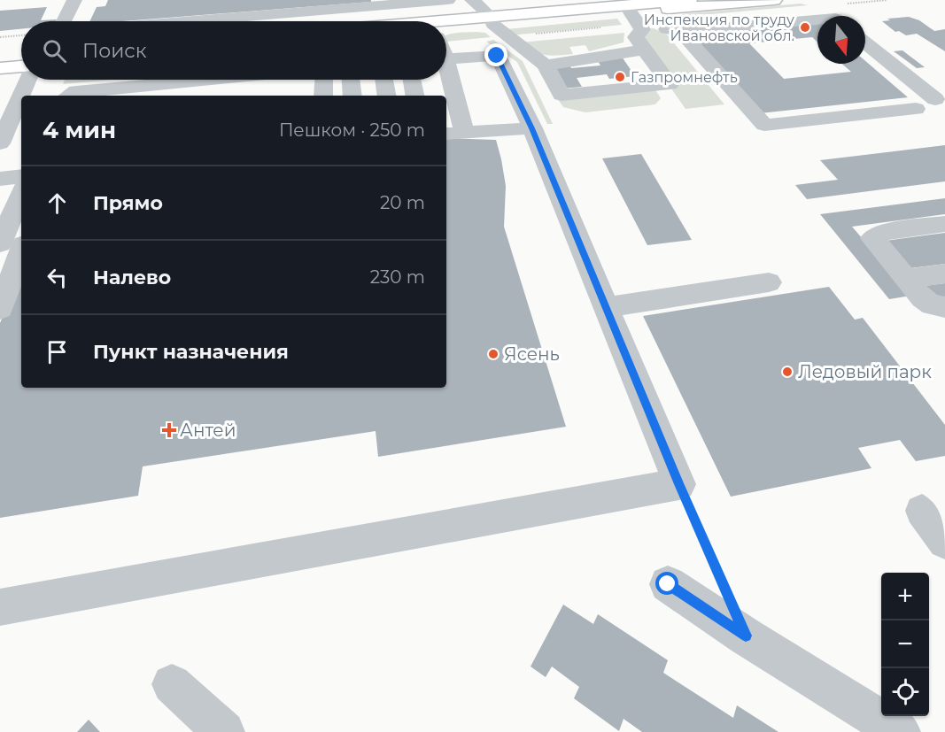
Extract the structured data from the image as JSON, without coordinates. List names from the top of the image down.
{
  "places": {
    "other": [
      "Инспекция по труду Ивановской обл.",
      "Газпромнефть",
      "Ясень",
      "Ледовый парк"
    ],
    "health": ["Антей"]
  },
  "north": "bottom",
  "page": {
    "search": "Поиск",
    "heading": ["4 мин", "Пешком · 250 m"],
    "list": [
      ["Прямо", "20 m"],
      ["Налево", "230 m"],
      "Пункт назначения"
    ],
    "map_buttons": ["+", "−"]
  }
}
